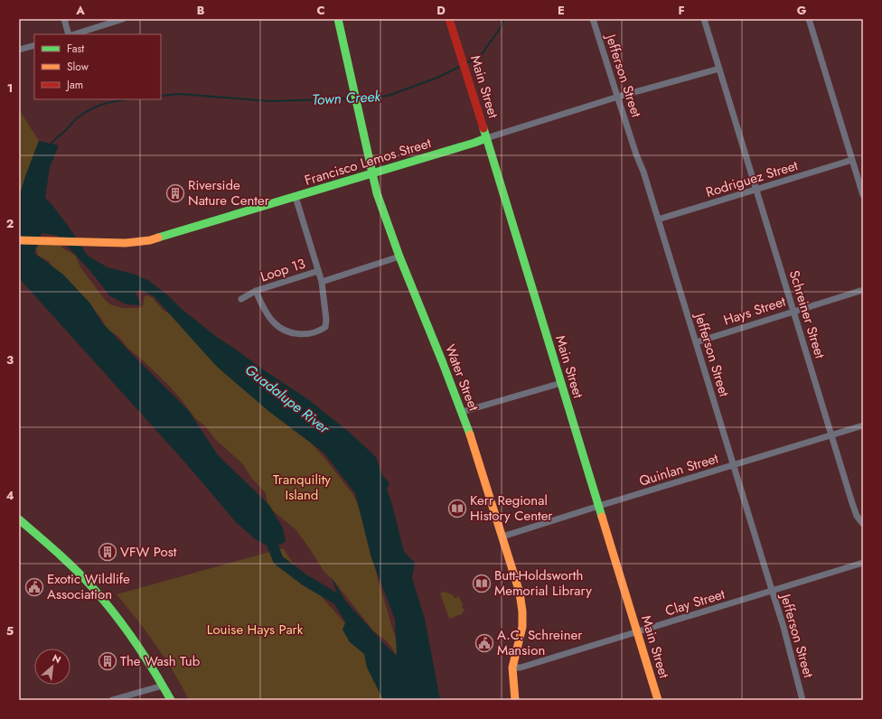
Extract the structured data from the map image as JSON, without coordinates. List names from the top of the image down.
{
  "streets": {
    "street": [
      "Jefferson Street",
      "Main Street",
      "Francisco Lemos Street",
      "Rodriguez Street",
      "Loop 13",
      "Hays Street",
      "Schreiner Street",
      "Water Street",
      "Quinlan Street",
      "Clay Street"
    ]
  },
  "crossings": [
    ["Jefferson Street", "Francisco Lemos Street"],
    ["Jefferson Street", "Rodriguez Street"],
    ["Jefferson Street", "Hays Street"],
    ["Jefferson Street", "Quinlan Street"],
    ["Jefferson Street", "Clay Street"],
    ["Main Street", "Francisco Lemos Street"],
    ["Main Street", "Quinlan Street"],
    ["Main Street", "Clay Street"],
    ["Francisco Lemos Street", "Schreiner Street"],
    ["Francisco Lemos Street", "Water Street"],
    ["Rodriguez Street", "Schreiner Street"],
    ["Hays Street", "Schreiner Street"],
    ["Schreiner Street", "Quinlan Street"],
    ["Water Street", "Quinlan Street"],
    ["Water Street", "Clay Street"]
  ],
  "water": ["Town Creek", "Guadalupe River"],
  "parks": ["Tranquility Island", "Louise Hays Park"],
  "places": {
    "building": ["Riverside Nature Center", "VFW Post", "The Wash Tub"],
    "library": ["Kerr Regional History Center", "Butt-Holdsworth Memorial Library"],
    "public building": ["Exotic Wildlife Association", "A.C. Schreiner Mansion"]
  },
  "legend": ["Fast", "Slow", "Jam"],
  "north": "top right",
  "grid": {
    "columns": [
      "A",
      "B",
      "C",
      "D",
      "E",
      "F",
      "G"
    ],
    "rows": [
      "1",
      "2",
      "3",
      "4",
      "5"
    ]
  }
}
